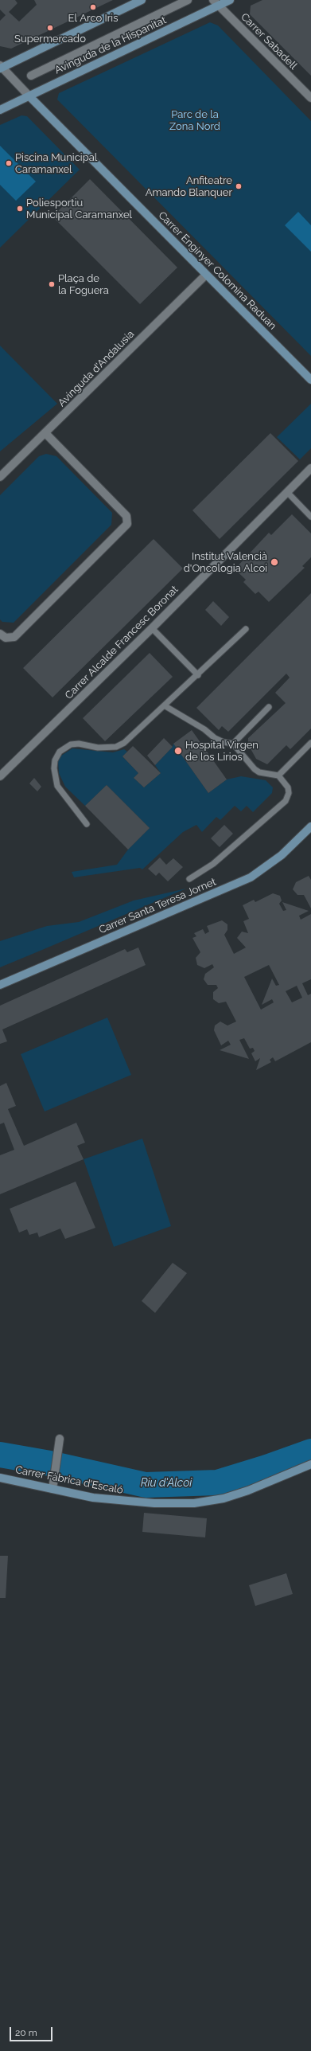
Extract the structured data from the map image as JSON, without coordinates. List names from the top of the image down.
{
  "streets": {
    "street": [
      "Carrer Sabadell",
      "Avinguda de la Hispanitat",
      "Carrer Enginyer Colomina Raduan",
      "Avinguda d'Andalusia",
      "Carrer Alcalde Francesc Boronat",
      "Carrer Santa Teresa Jornet",
      "Carrer Fàbrica d'Escaló"
    ]
  },
  "crossings": [
    ["Carrer Sabadell", "Avinguda de la Hispanitat"],
    ["Avinguda de la Hispanitat", "Carrer Enginyer Colomina Raduan"],
    ["Carrer Enginyer Colomina Raduan", "Avinguda d'Andalusia"]
  ],
  "water": ["Riu d'Alcoi"],
  "parks": ["Parc de la Zona Nord"],
  "places": [
    "El Arco Iris",
    "Supermercado",
    "Piscina Municipal Caramanxel",
    "Anfiteatre Amando Blanquer",
    "Poliesportiu Municipal Caramanxel",
    "Plaça de la Foguera",
    "Institut Valencià d'Oncologia Alcoi",
    "Hospital Virgen de los Lirios"
  ],
  "scale_bar": "20 m"
}
